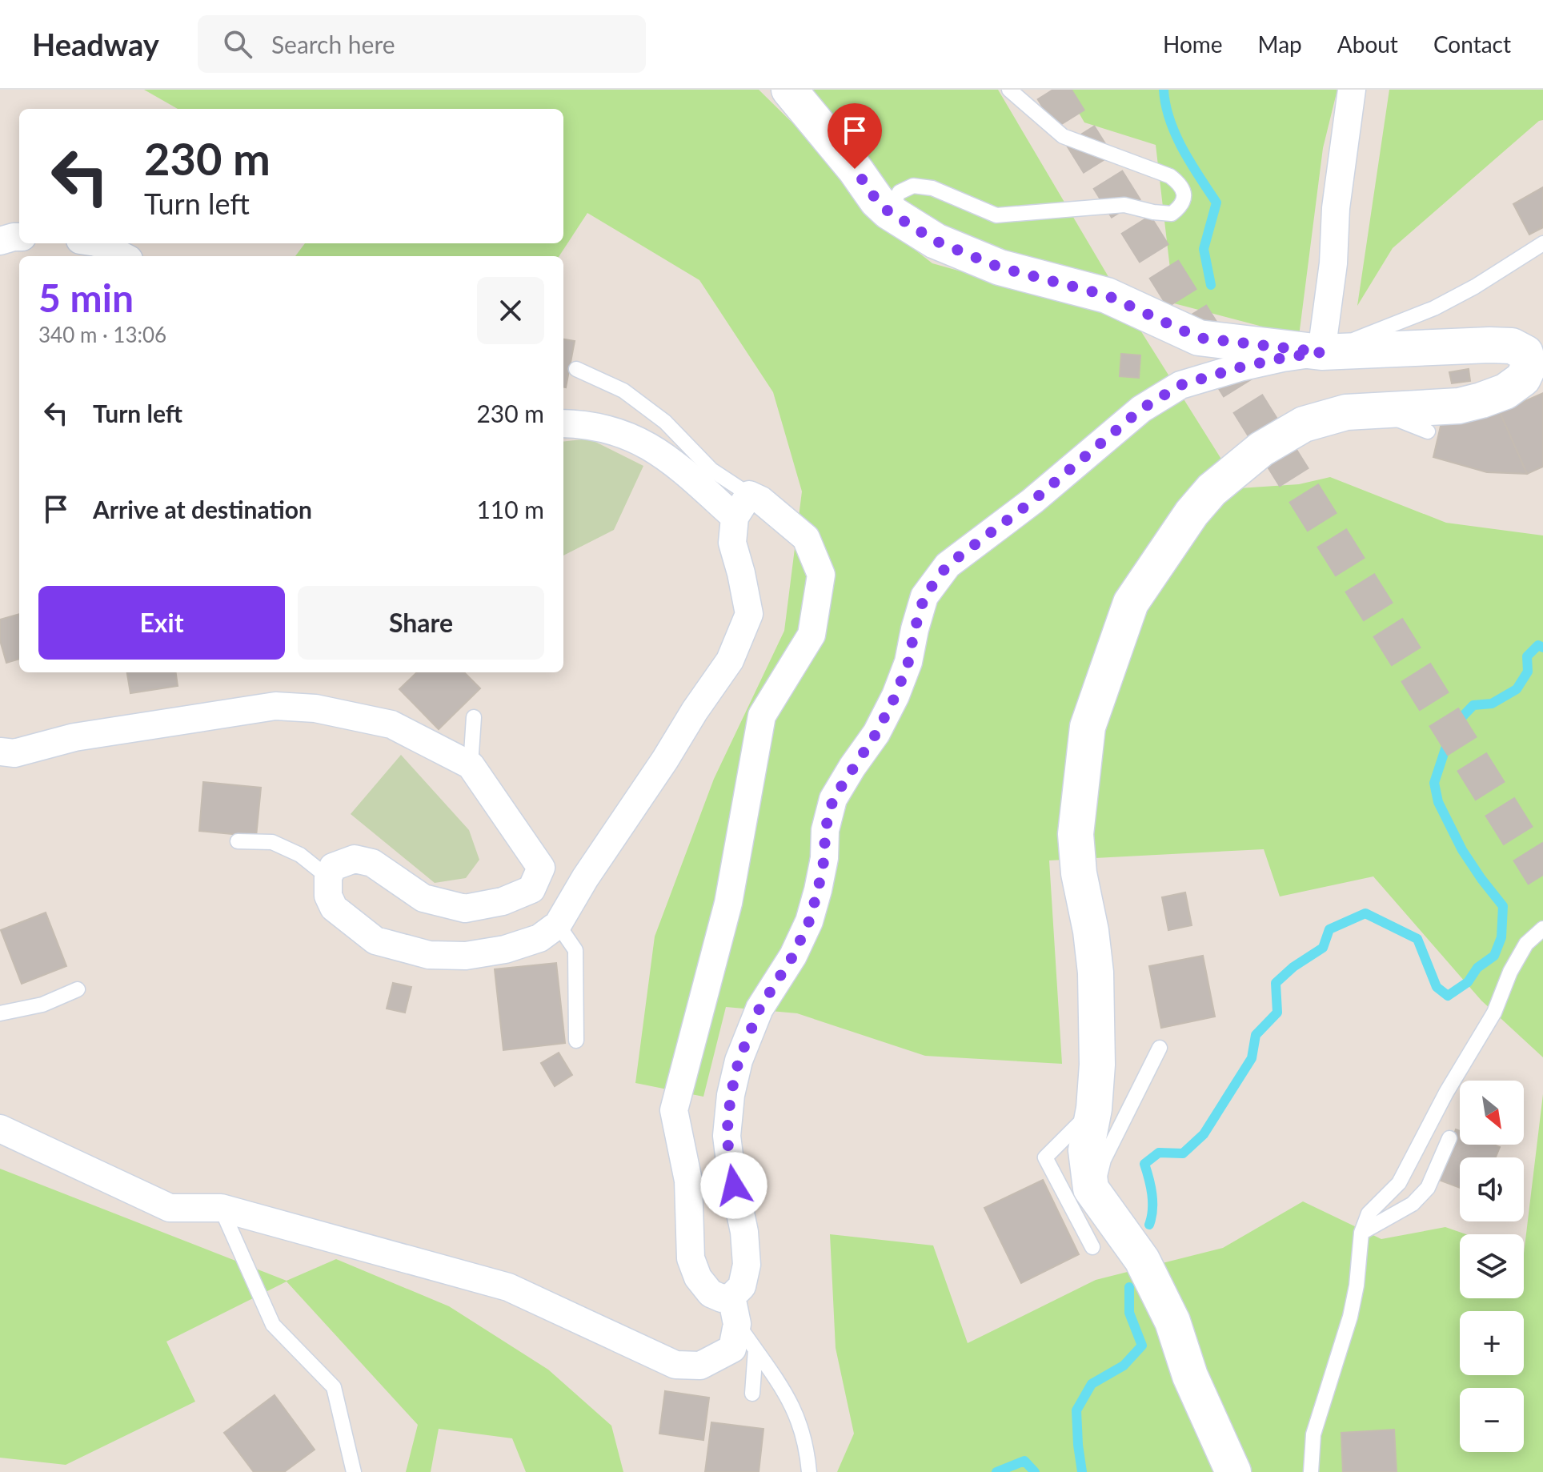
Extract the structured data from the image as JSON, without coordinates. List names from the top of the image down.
{
  "north": "bottom right",
  "page": {
    "header": "Headway",
    "search": "Search here",
    "nav": [
      "Home",
      "Map",
      "About",
      "Contact"
    ],
    "turn": ["230 m", "Turn left"],
    "heading": ["5 min", "340 m · 13:06"],
    "list": [
      {
        "name": "Turn left",
        "value": "230 m"
      },
      {
        "name": "Arrive at destination",
        "value": "110 m"
      }
    ],
    "buttons": ["Exit", "Share"],
    "map_buttons": ["+", "−"]
  }
}
